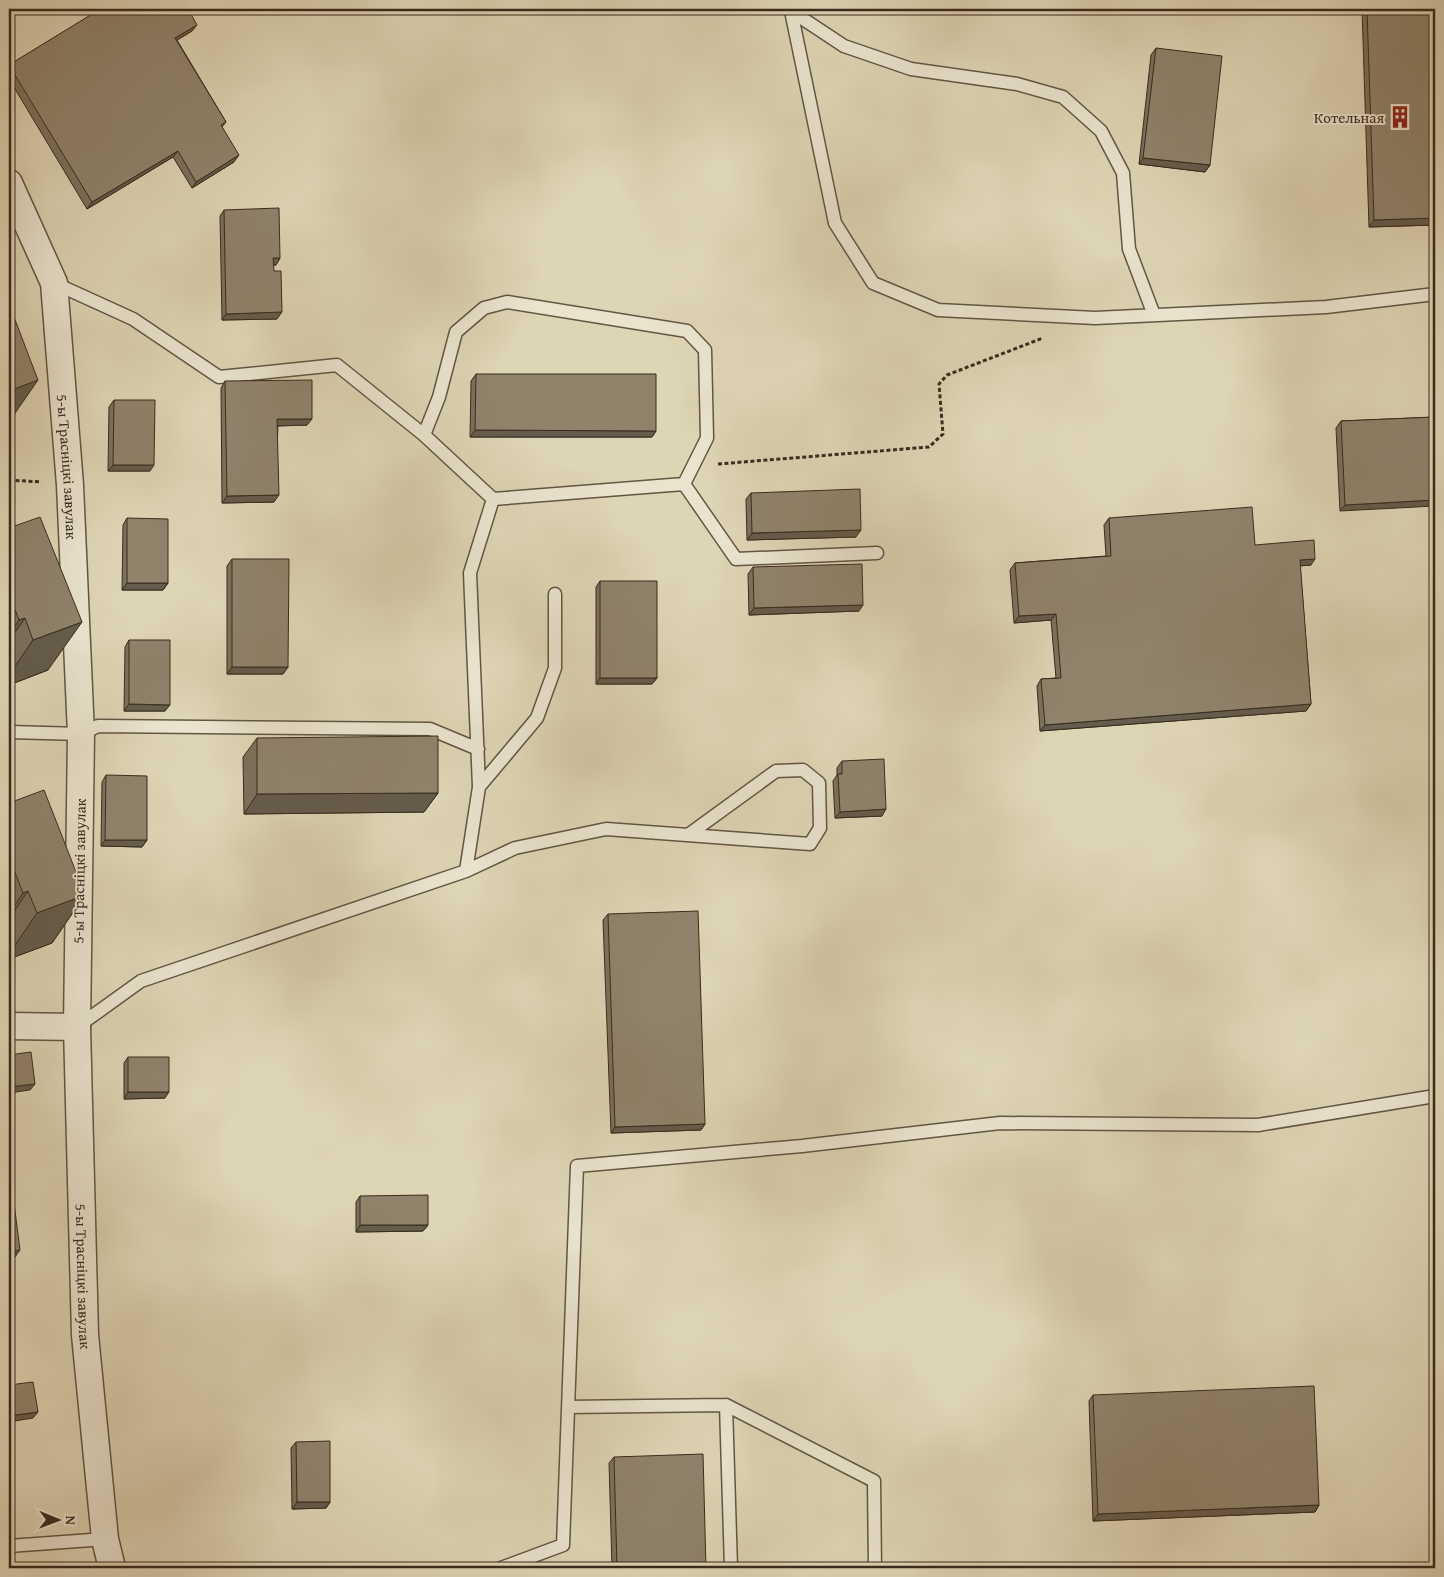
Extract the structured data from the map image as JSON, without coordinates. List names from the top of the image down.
{
  "streets": {
    "street": ["5-ы Трасніцкі завулак"]
  },
  "places": {
    "building": ["Котельная"]
  },
  "north": "right"
}
